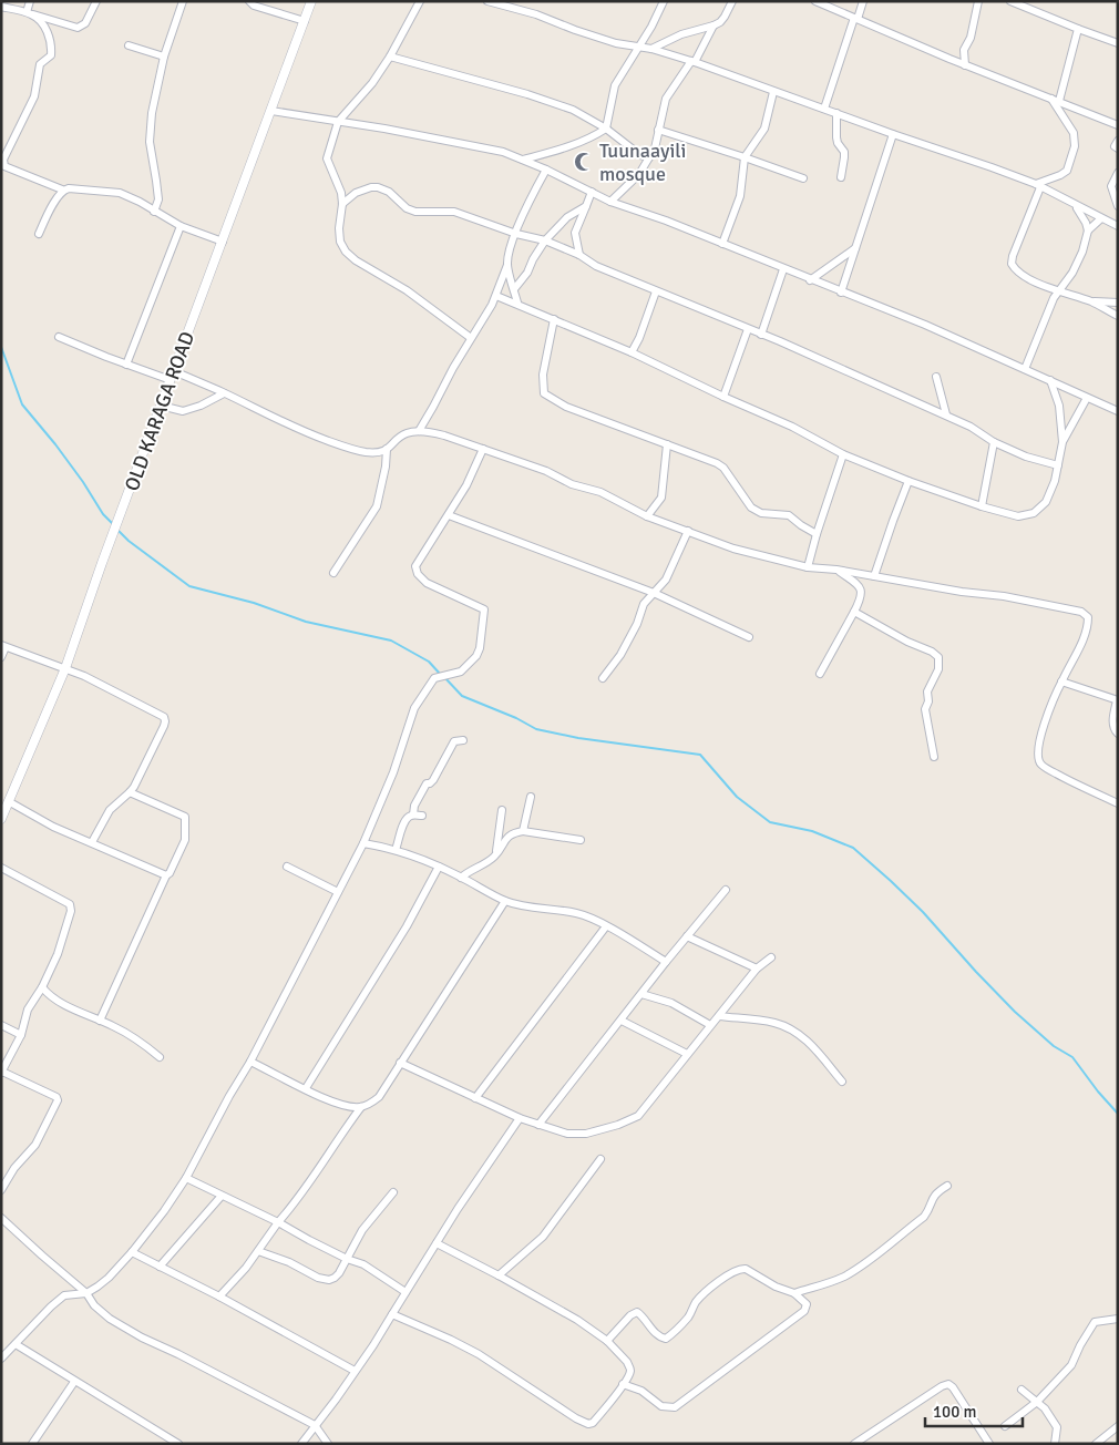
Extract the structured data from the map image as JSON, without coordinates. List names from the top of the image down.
{
  "streets": {
    "street": ["OLD KARAGA ROAD"]
  },
  "places": {
    "mosque": ["Tuunaayili mosque"]
  },
  "scale_bar": "100 m"
}
